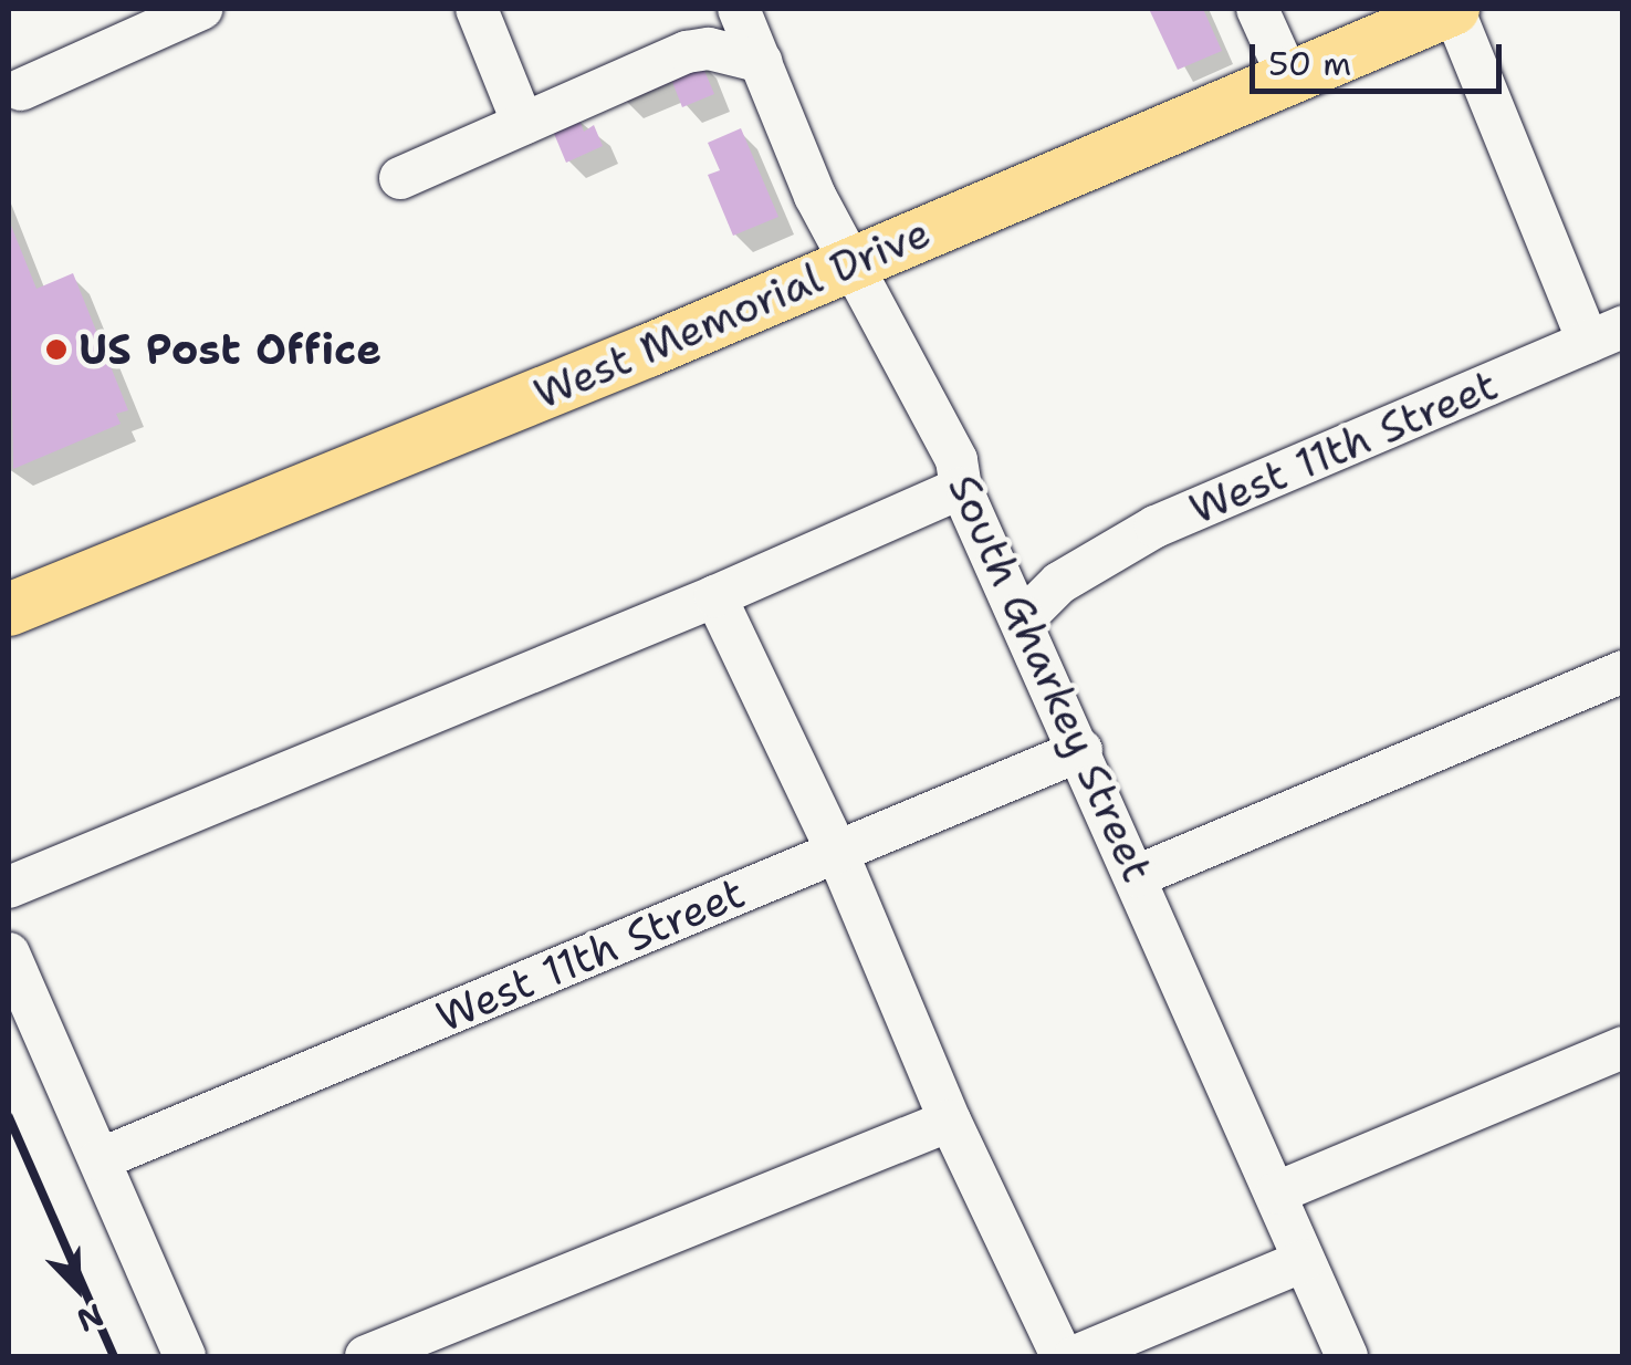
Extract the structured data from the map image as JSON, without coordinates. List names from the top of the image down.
{
  "streets": {
    "main road": ["West Memorial Drive"],
    "street": ["West 11th Street", "South Gharkey Street"]
  },
  "crossings": [
    ["West Memorial Drive", "South Gharkey Street"],
    ["West 11th Street", "South Gharkey Street"]
  ],
  "places": ["US Post Office"],
  "scale_bar": "50 m",
  "north": "bottom right"
}
